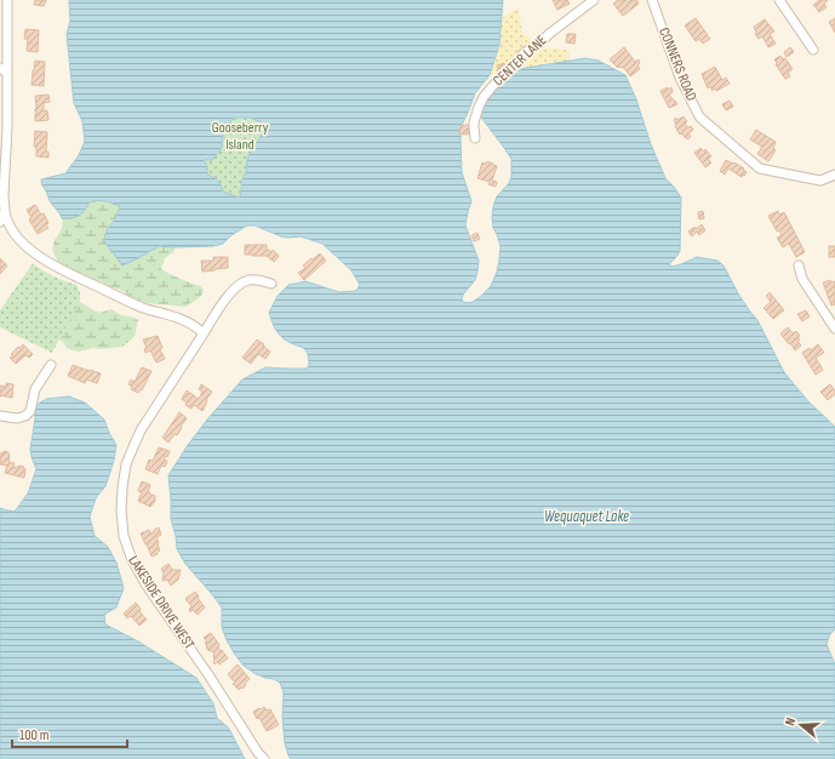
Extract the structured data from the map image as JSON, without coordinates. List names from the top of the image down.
{
  "streets": {
    "street": ["CENTER LANE", "CONNERS ROAD", "LAKESIDE DRIVE WEST"]
  },
  "water": ["Wequaquet Lake"],
  "parks": ["Gooseberry Island"],
  "scale_bar": "100 m",
  "north": "left"
}
